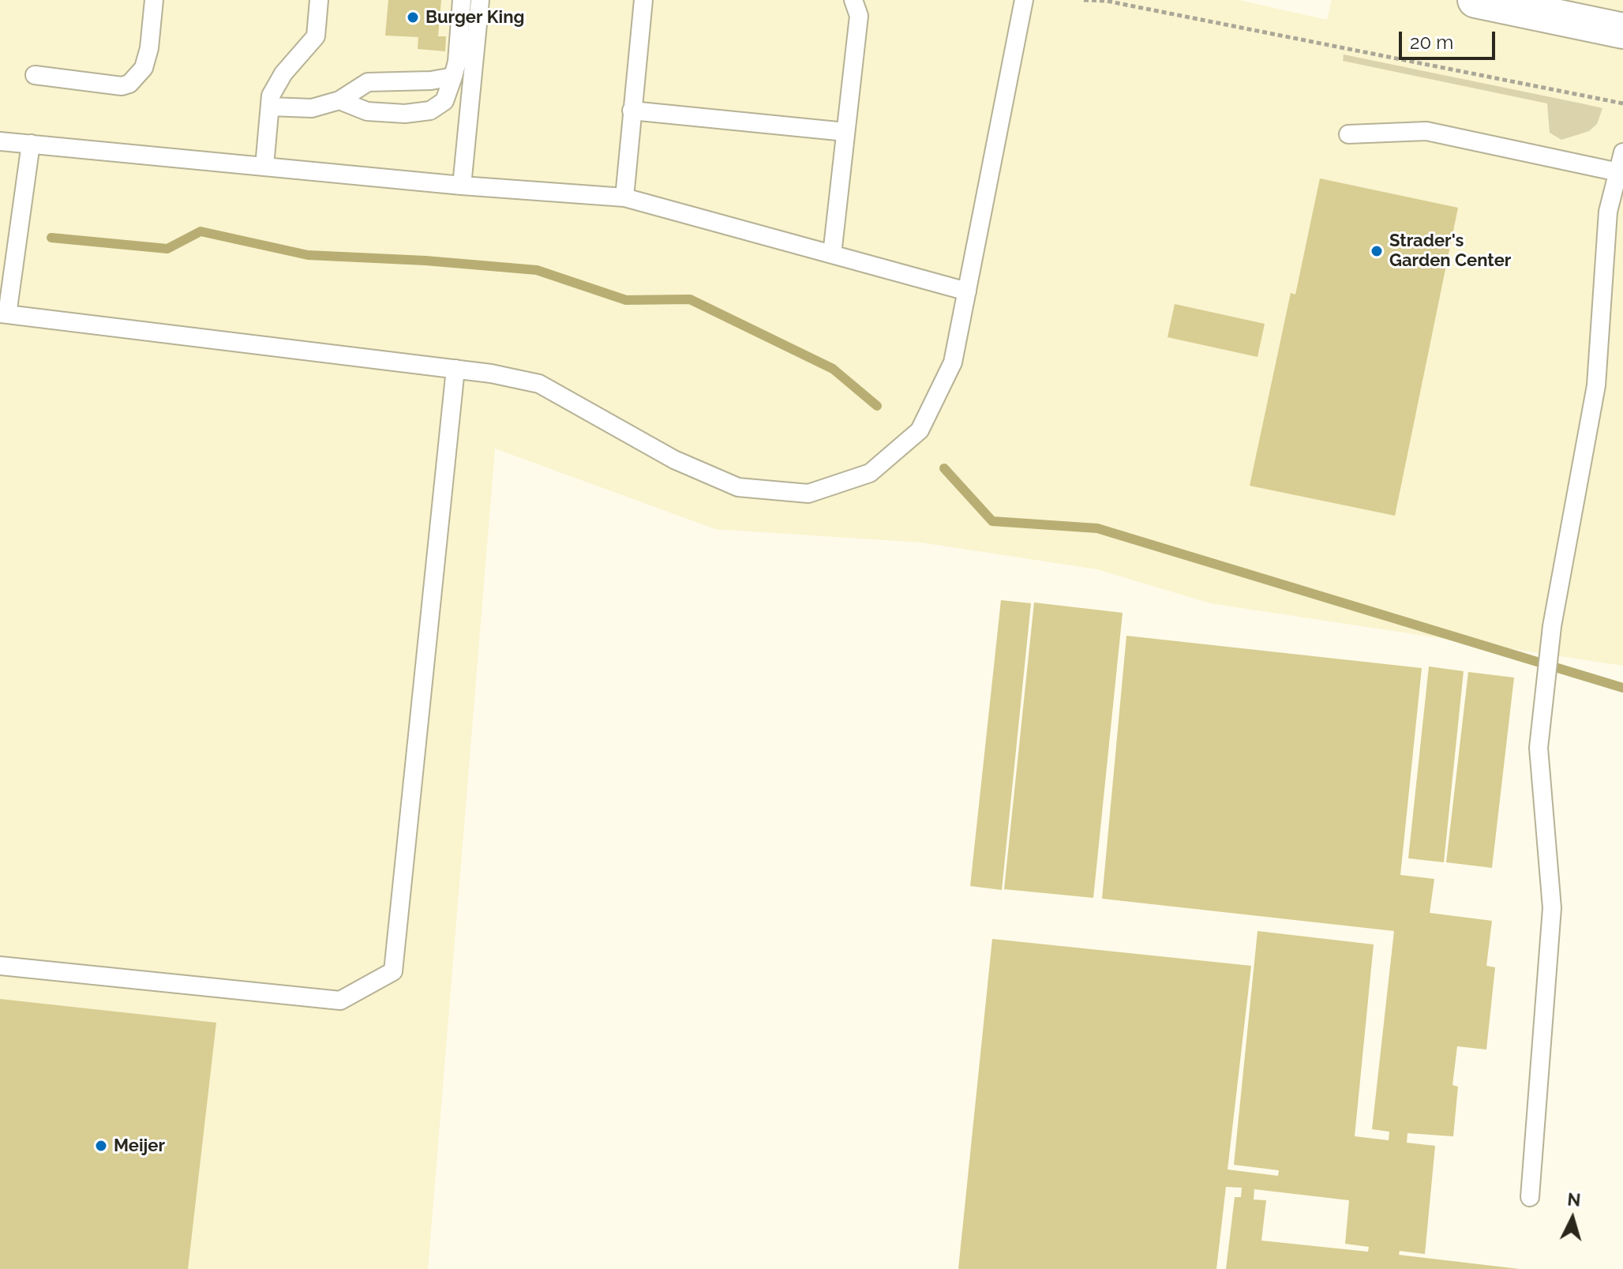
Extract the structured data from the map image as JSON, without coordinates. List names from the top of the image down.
{
  "places": ["Burger King", "Strader's Garden Center", "Meijer"],
  "scale_bar": "20 m",
  "north": "top"
}
